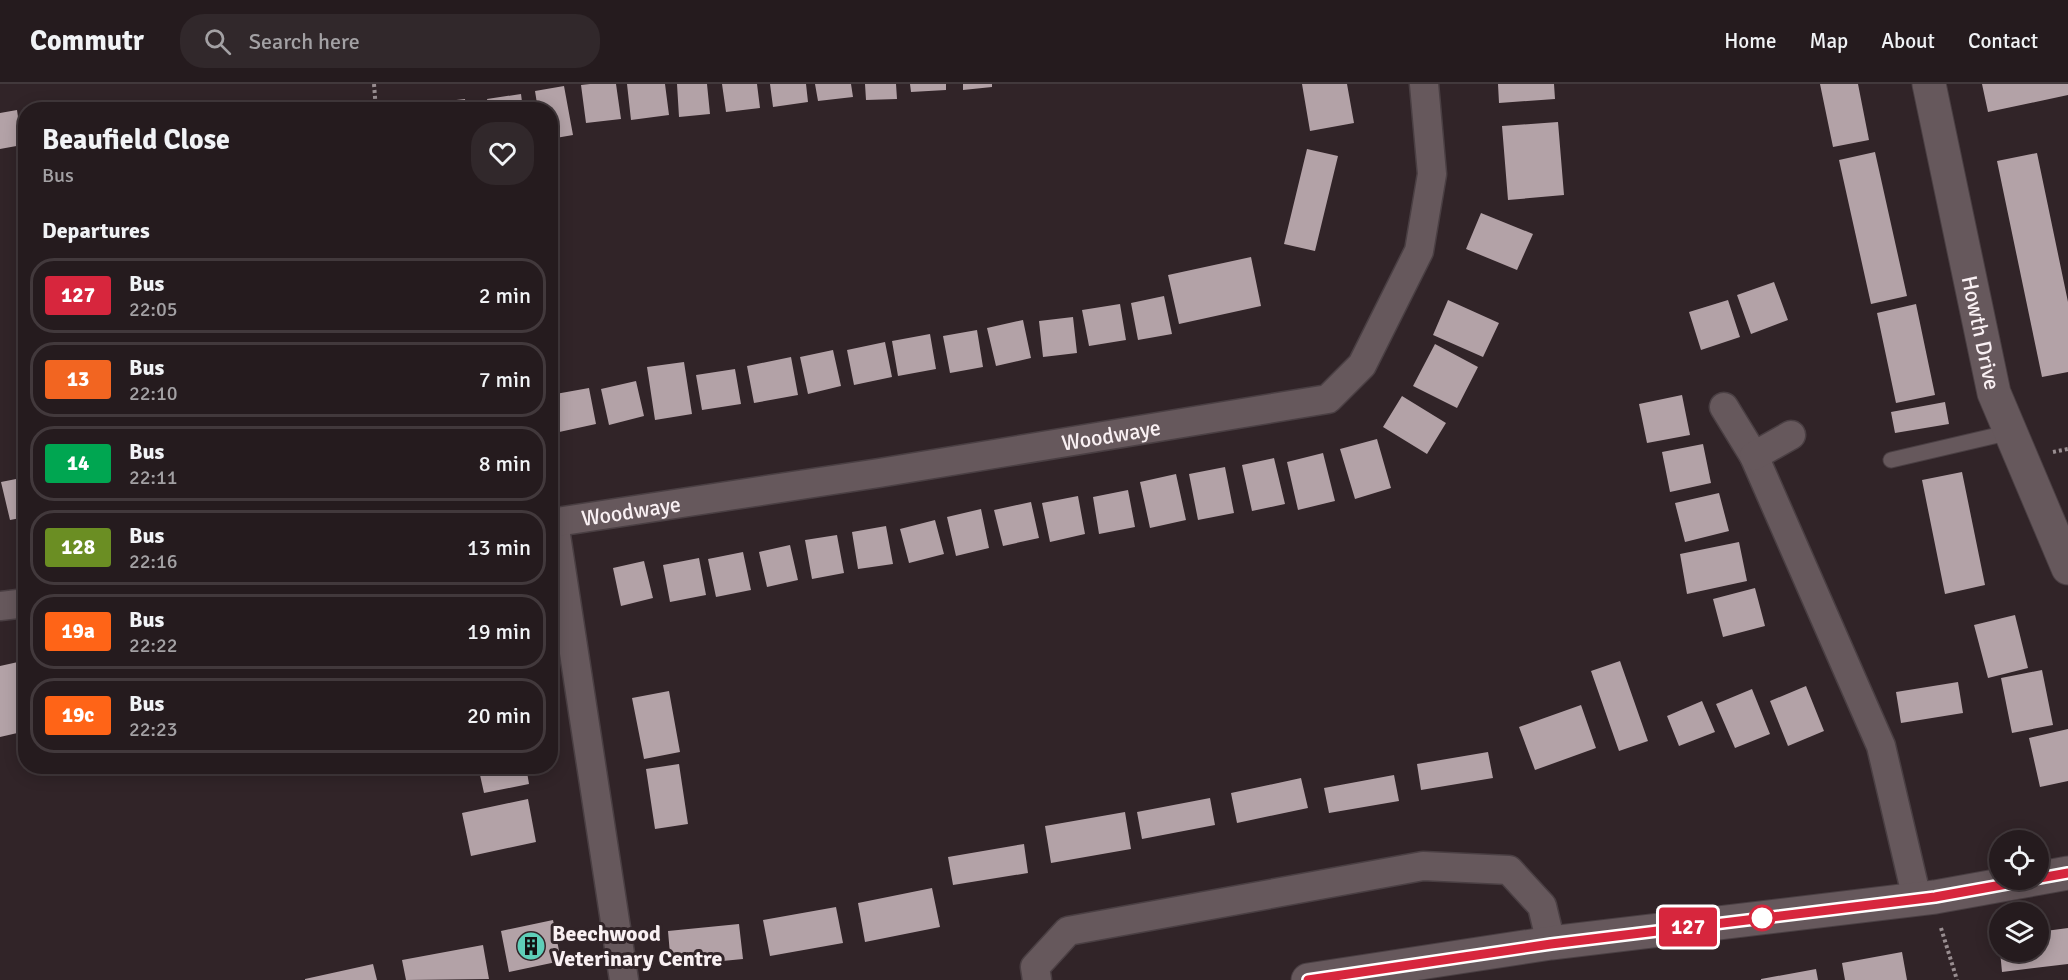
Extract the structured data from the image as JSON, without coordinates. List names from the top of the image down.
{
  "streets": {
    "street": ["Howth Drive", "Woodwaye"]
  },
  "places": {
    "building": ["Beechwood Veterinary Centre"]
  },
  "lines": ["bus line 127"],
  "page": {
    "header": "Commutr",
    "search": "Search here",
    "nav": [
      "Home",
      "Map",
      "About",
      "Contact"
    ],
    "on_map": "127",
    "heading": [
      ["Beaufield Close", "Bus"],
      "Departures"
    ],
    "list": [
      {
        "mark": "127",
        "name": "Bus",
        "note": "22:05",
        "value": "2 min"
      },
      {
        "mark": "13",
        "name": "Bus",
        "note": "22:10",
        "value": "7 min"
      },
      {
        "mark": "14",
        "name": "Bus",
        "note": "22:11",
        "value": "8 min"
      },
      {
        "mark": "128",
        "name": "Bus",
        "note": "22:16",
        "value": "13 min"
      },
      {
        "mark": "19a",
        "name": "Bus",
        "note": "22:22",
        "value": "19 min"
      },
      {
        "mark": "19c",
        "name": "Bus",
        "note": "22:23",
        "value": "20 min"
      }
    ]
  }
}
